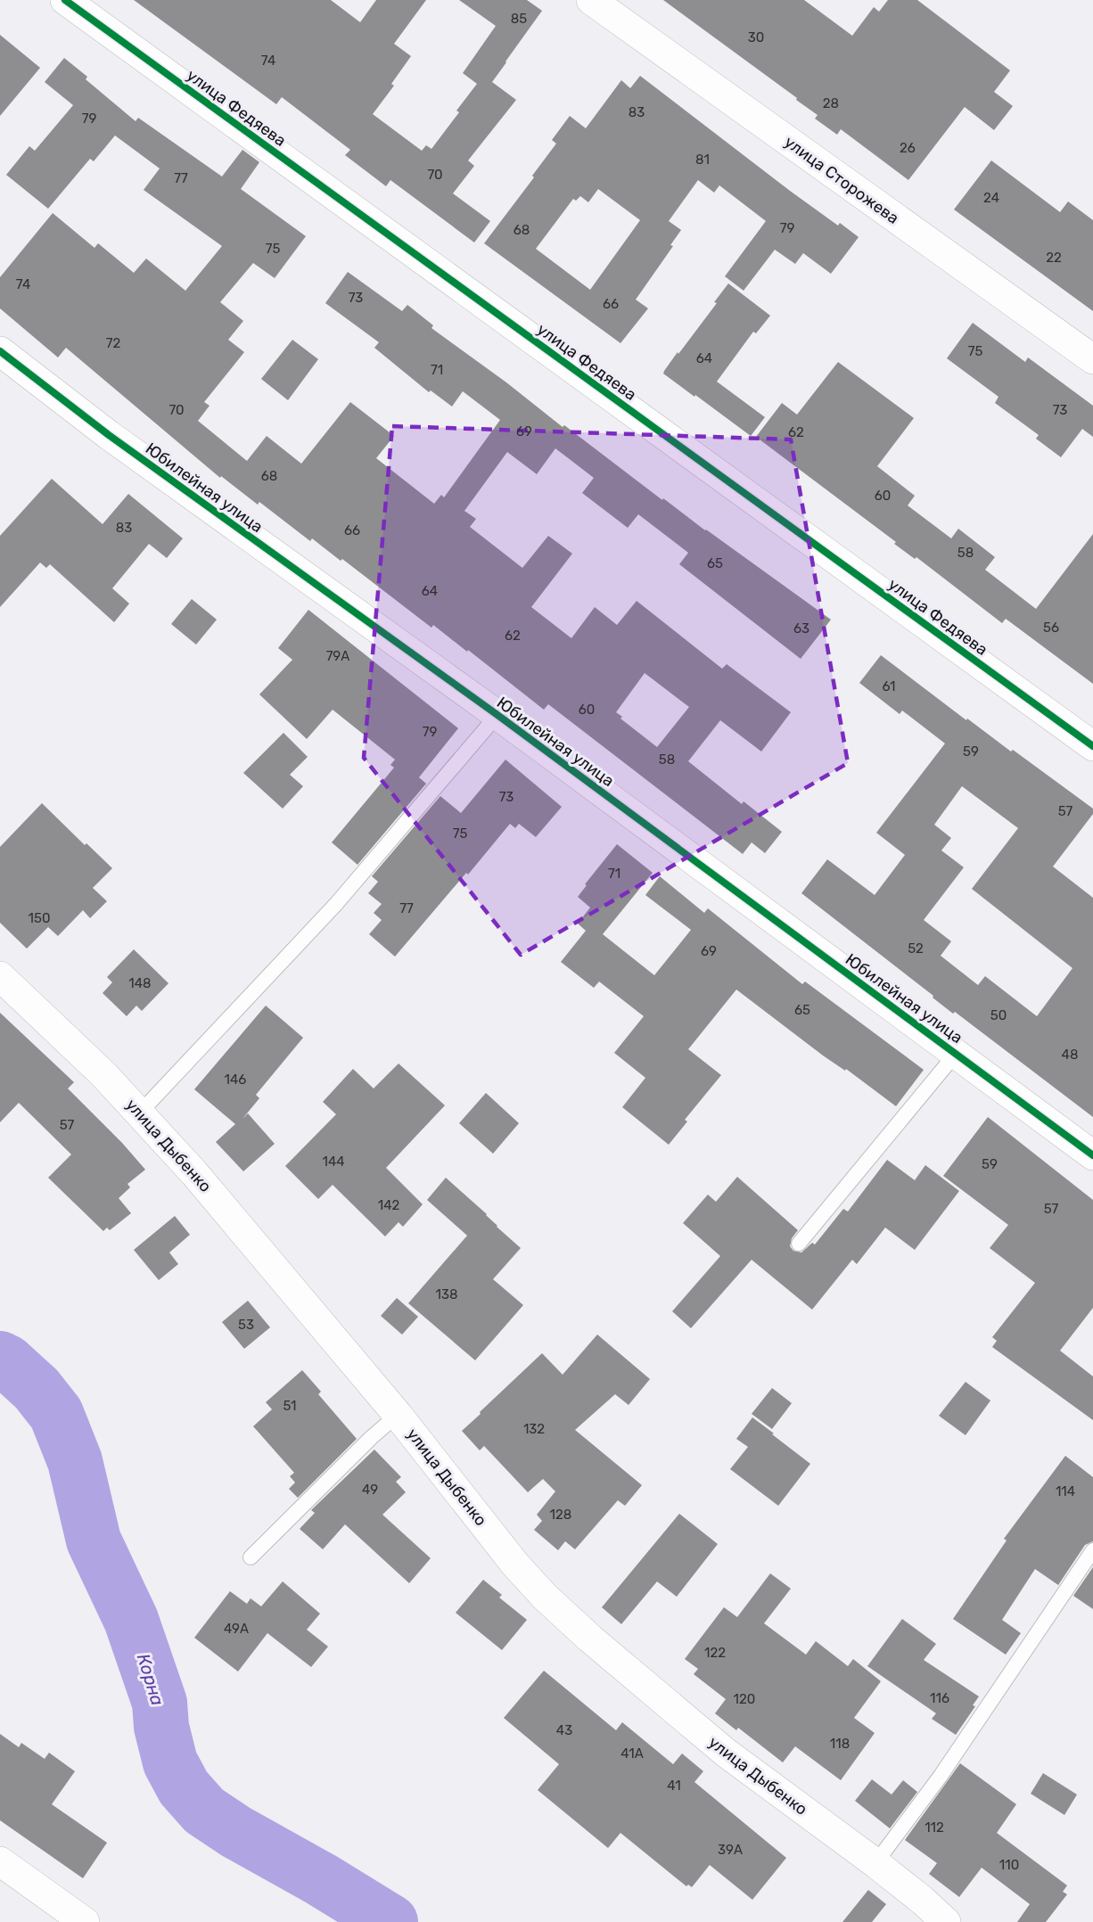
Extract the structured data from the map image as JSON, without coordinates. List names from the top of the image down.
{
  "streets": {
    "street": [
      "улица Федяева",
      "улица Сторожева",
      "Юбилейная улица",
      "улица Дыбенко"
    ]
  },
  "water": ["Корна"],
  "house_numbers": [
    "85",
    "30",
    "74",
    "28",
    "83",
    "79",
    "26",
    "81",
    "70",
    "77",
    "24",
    "79",
    "68",
    "75",
    "22",
    "74",
    "73",
    "66",
    "72",
    "75",
    "64",
    "71",
    "70",
    "73",
    "69",
    "62",
    "68",
    "60",
    "83",
    "66",
    "58",
    "65",
    "64",
    "56",
    "63",
    "62",
    "79А",
    "61",
    "60",
    "79",
    "59",
    "58",
    "73",
    "57",
    "75",
    "71",
    "77",
    "150",
    "52",
    "69",
    "148",
    "65",
    "50",
    "48",
    "146",
    "57",
    "144",
    "59",
    "142",
    "57",
    "138",
    "53",
    "51",
    "132",
    "49",
    "114",
    "128",
    "49А",
    "122",
    "116",
    "120",
    "43",
    "118",
    "41А",
    "41",
    "112",
    "39А",
    "110"
  ]
}
